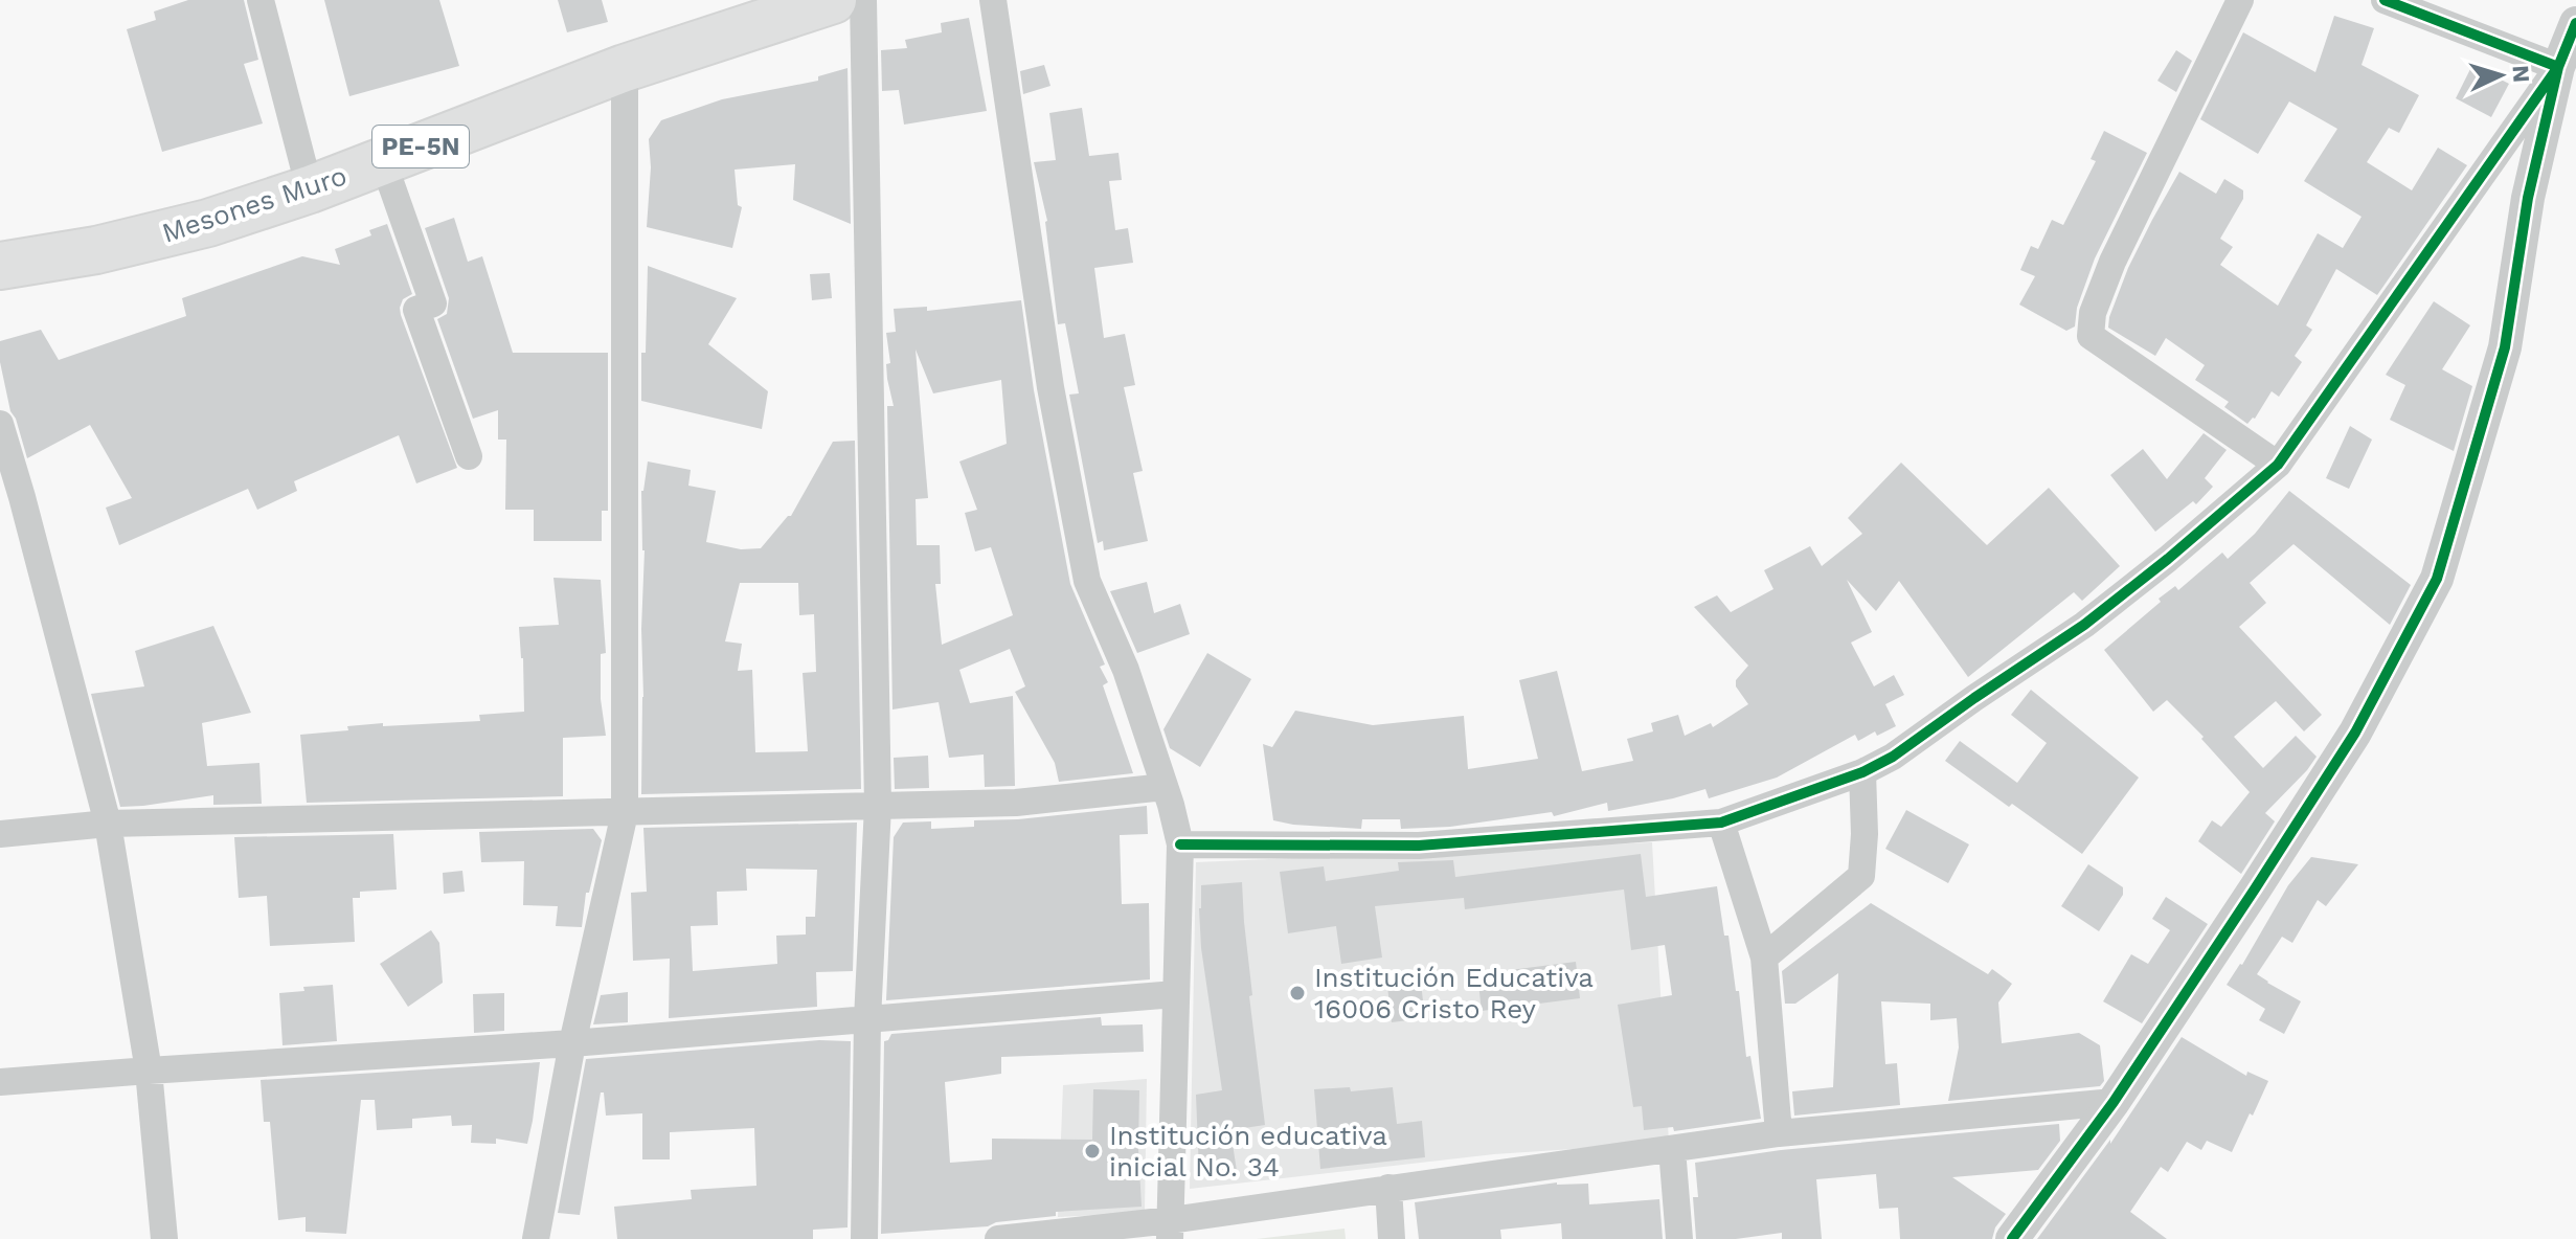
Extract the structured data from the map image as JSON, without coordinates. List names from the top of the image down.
{
  "streets": {
    "highway": ["PE-5N", "Mesones Muro"]
  },
  "places": ["Institución Educativa 16006 Cristo Rey", "Institución educativa inicial No. 34"],
  "north": "right"
}
